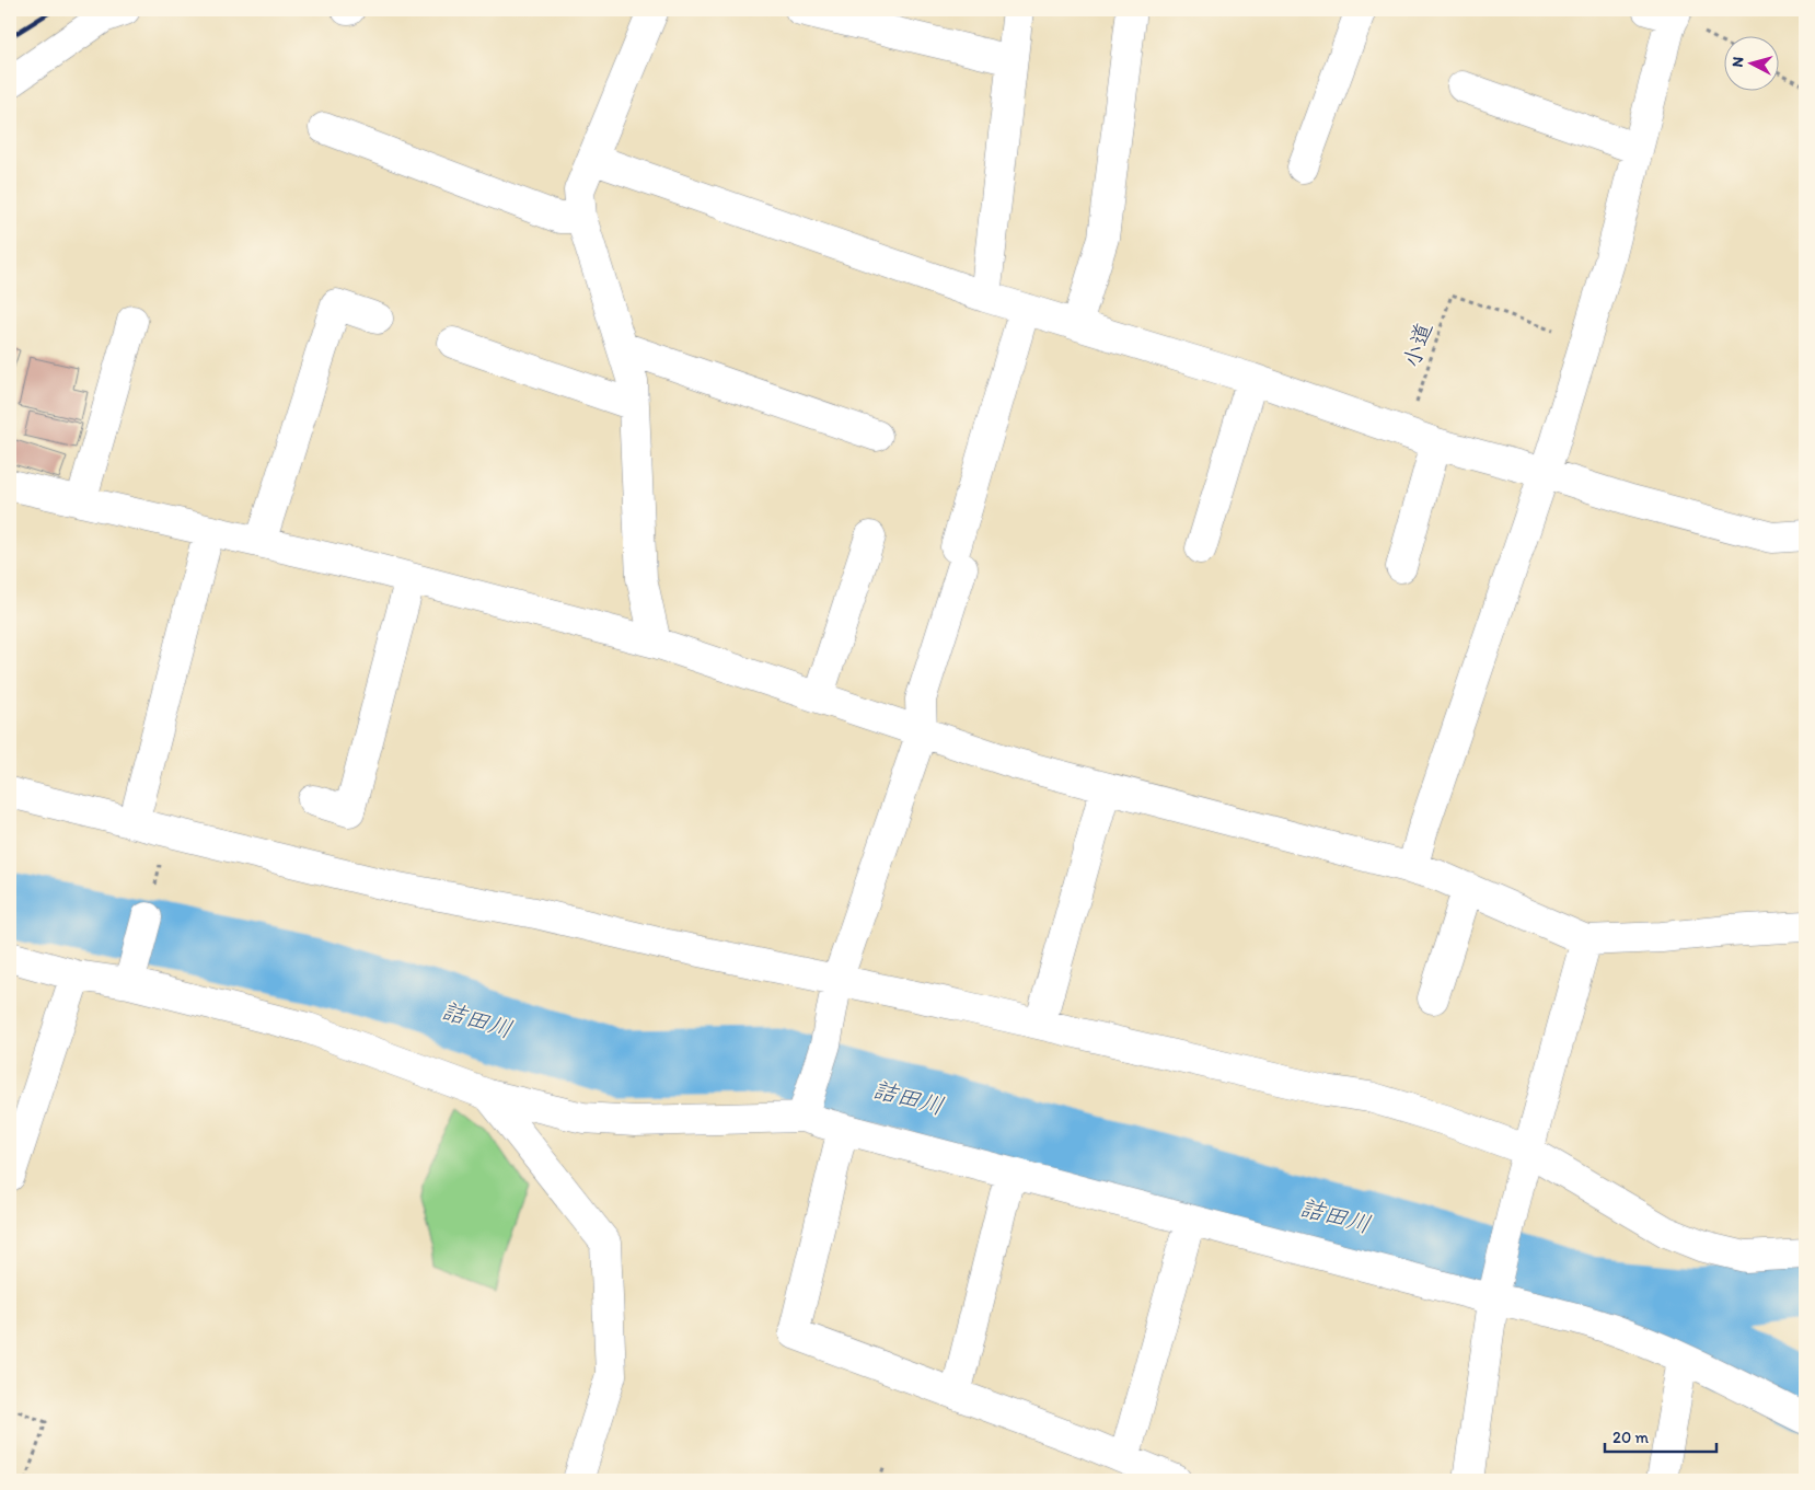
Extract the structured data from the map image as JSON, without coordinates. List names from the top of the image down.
{
  "streets": {
    "path": ["小道"]
  },
  "water": ["詰田川"],
  "scale_bar": "20 m",
  "north": "left"
}
